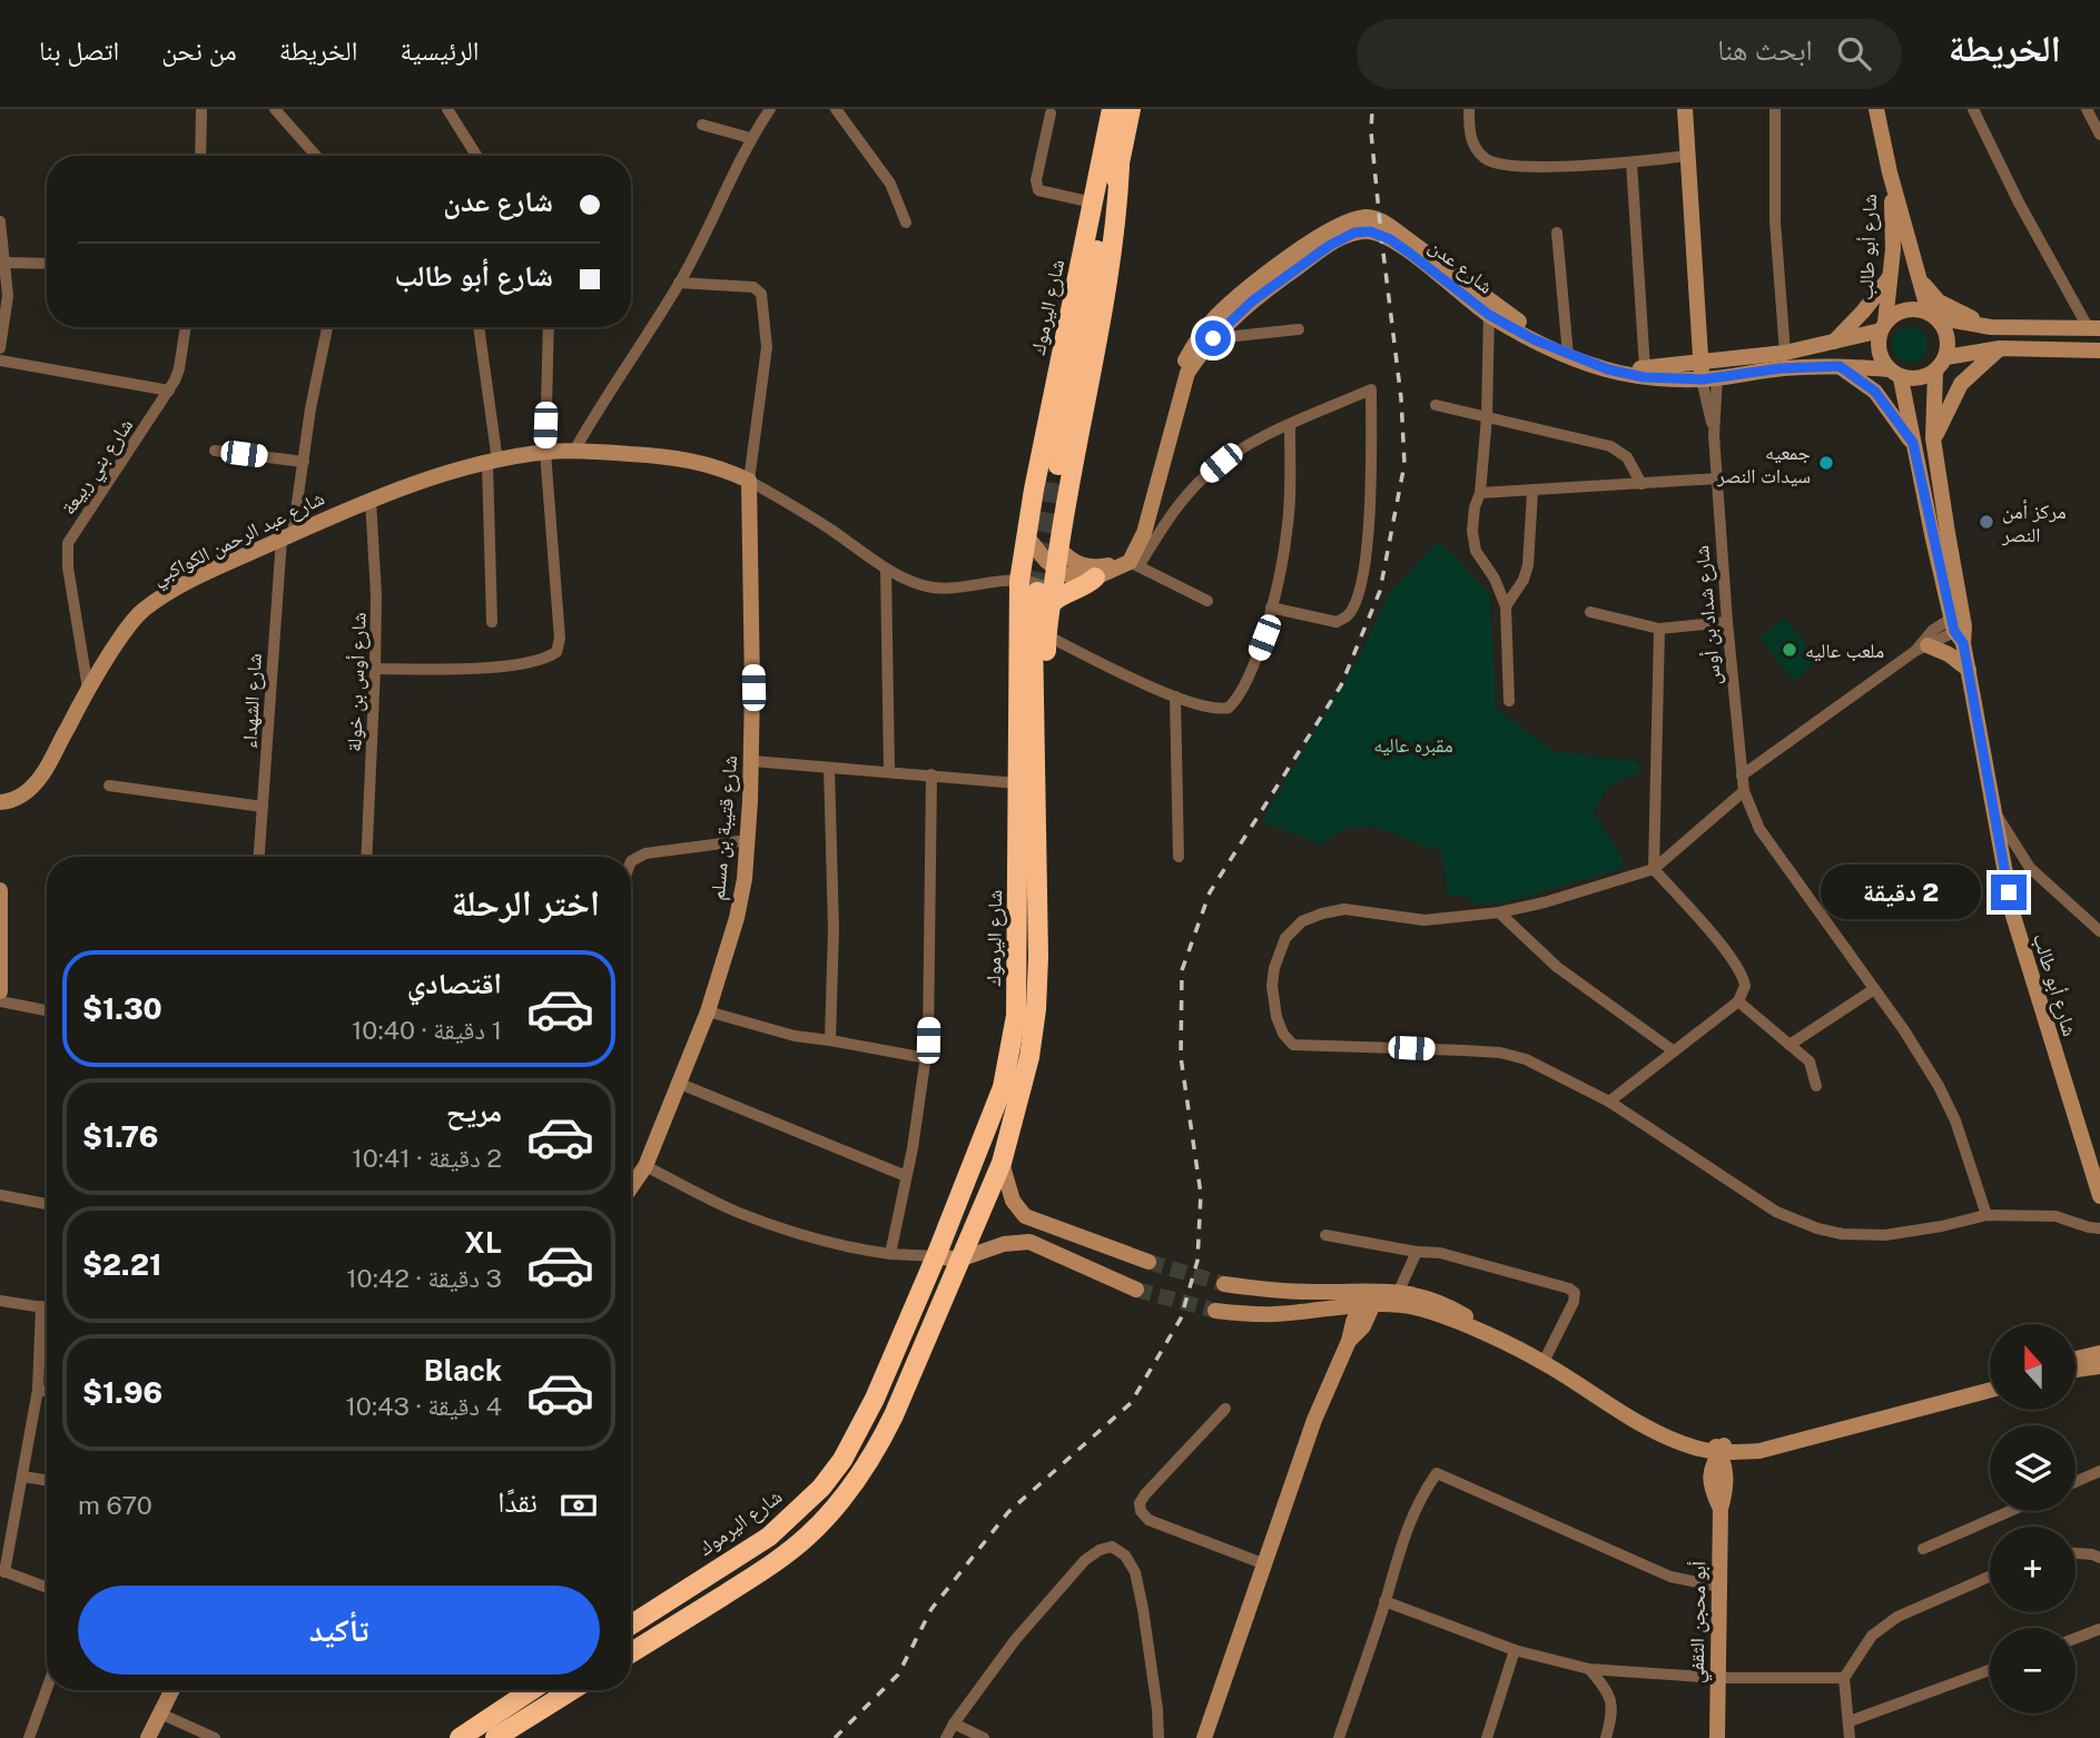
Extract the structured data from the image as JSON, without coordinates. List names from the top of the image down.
{
  "streets": {
    "highway": ["شارع اليرموك"],
    "street": [
      "شارع أبو طالب",
      "شارع عدن",
      "شارع بني ربيعة",
      "شارع عبد الرحمن الكواكبي",
      "شارع شداد بن أوس",
      "شارع أوس بن خولة",
      "شارع الشهداء",
      "شارع قتيبة بن مسلم",
      "أبو محجن الثقفي"
    ]
  },
  "crossings": [
    ["شارع أبو طالب", "شارع عدن"],
    ["شارع عدن", "شارع شداد بن أوس"],
    ["شارع بني ربيعة", "شارع عبد الرحمن الكواكبي"],
    ["شارع عبد الرحمن الكواكبي", "شارع أوس بن خولة"],
    ["شارع عبد الرحمن الكواكبي", "شارع الشهداء"],
    ["شارع عبد الرحمن الكواكبي", "شارع قتيبة بن مسلم"]
  ],
  "parks": ["مقبره عاليه"],
  "places": ["جمعيه سيدات النصر", "مركز أمن النصر", "ملعب عاليه"],
  "north": "top",
  "page": {
    "header": "الخريطة",
    "search": "ابحث هنا",
    "nav": [
      "الرئيسية",
      "الخريطة",
      "من نحن",
      "اتصل بنا"
    ],
    "banner": ["شارع عدن", "شارع أبو طالب"],
    "heading": "اختر الرحلة",
    "bubble": "2 دقيقة",
    "list": [
      {
        "name": "اقتصادي",
        "note": "1 دقيقة · 10:40",
        "value": "$1.30"
      },
      {
        "name": "مريح",
        "note": "2 دقيقة · 10:41",
        "value": "$1.76"
      },
      {
        "name": "XL",
        "note": "3 دقيقة · 10:42",
        "value": "$2.21"
      },
      {
        "name": "Black",
        "note": "4 دقيقة · 10:43",
        "value": "$1.96"
      }
    ],
    "map_buttons": ["+", "−"],
    "pay": ["نقدًا", "670 m"],
    "buttons": "تأكيد"
  }
}
